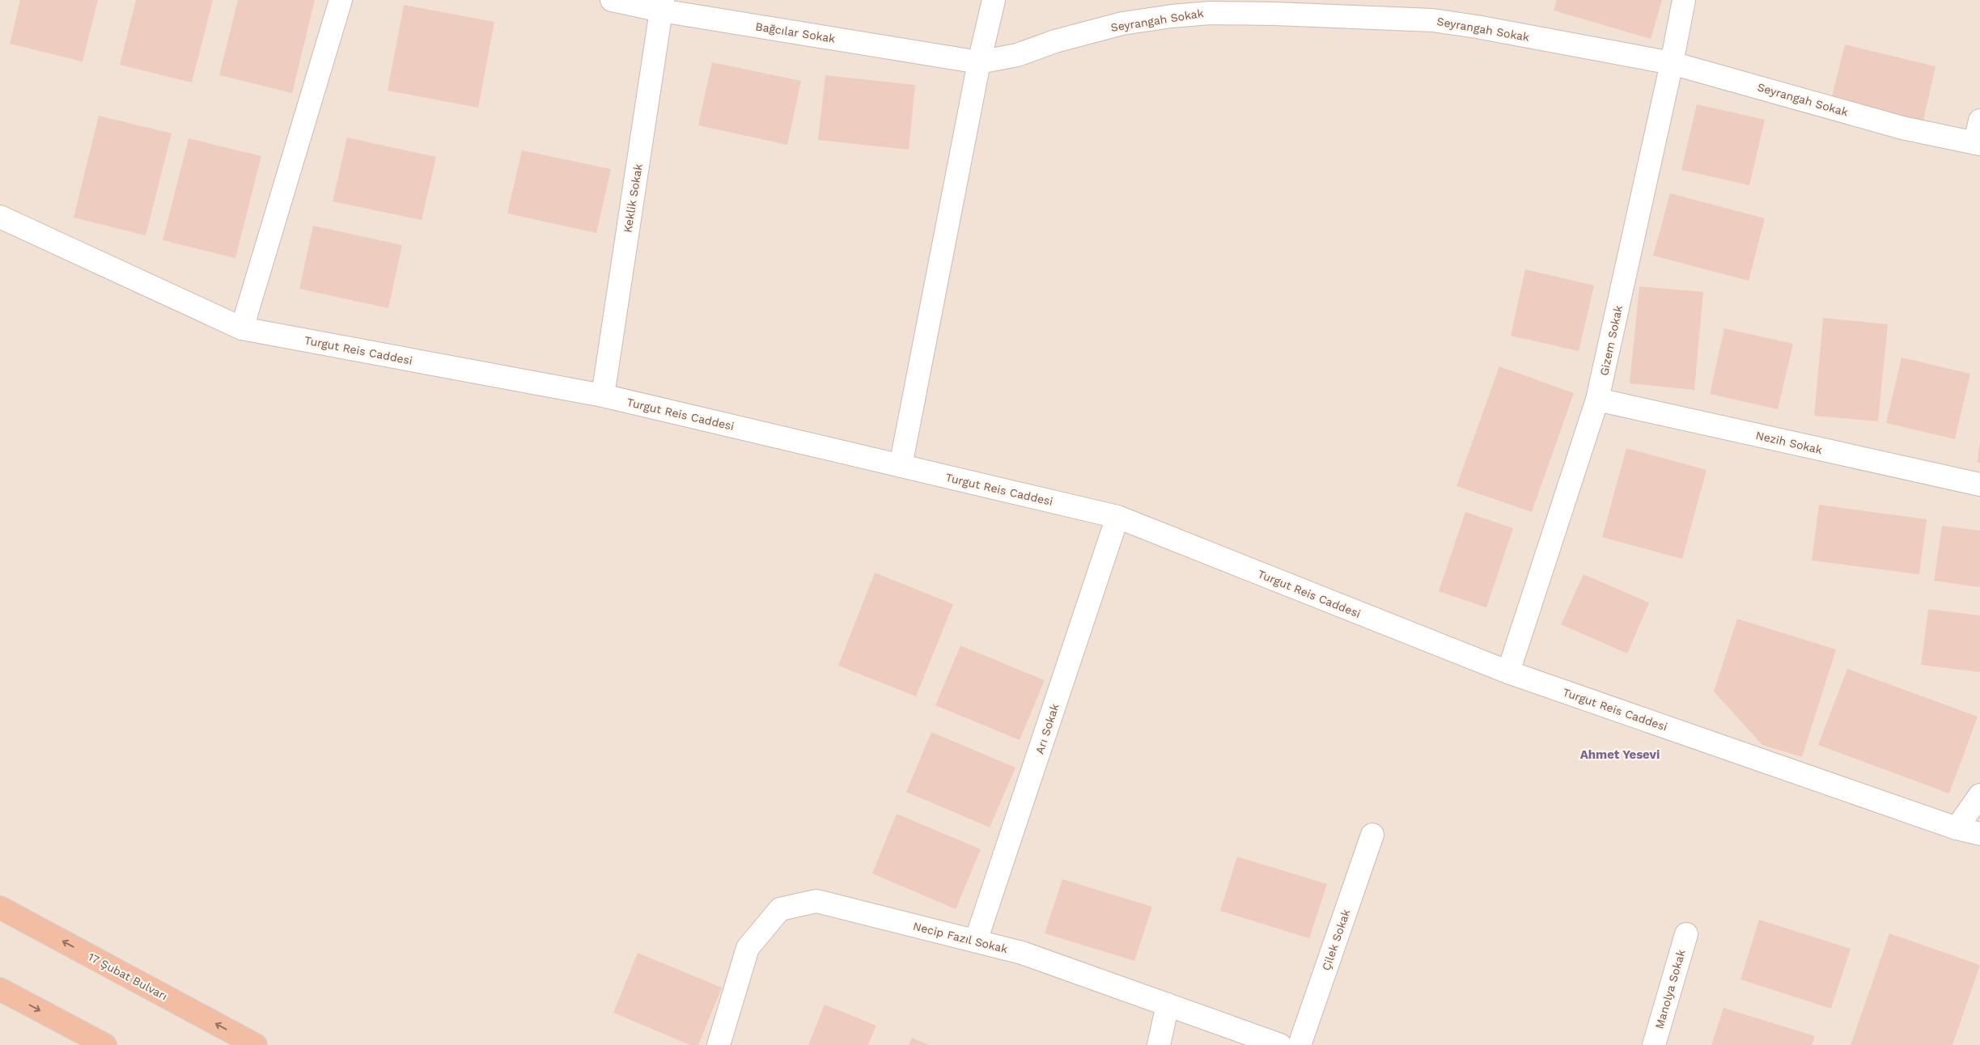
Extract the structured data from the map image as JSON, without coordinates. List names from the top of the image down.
{
  "streets": {
    "highway": ["17 Şubat Bulvarı"],
    "street": [
      "Seyrangah Sokak",
      "Bağcılar Sokak",
      "Keklik Sokak",
      "Gizem Sokak",
      "Turgut Reis Caddesi",
      "Nezih Sokak",
      "Arı Sokak",
      "Necip Fazıl Sokak",
      "Çilek Sokak",
      "Manolya Sokak"
    ]
  },
  "crossings": [
    ["Seyrangah Sokak", "Bağcılar Sokak"],
    ["Seyrangah Sokak", "Gizem Sokak"],
    ["Bağcılar Sokak", "Keklik Sokak"],
    ["Keklik Sokak", "Turgut Reis Caddesi"],
    ["Gizem Sokak", "Turgut Reis Caddesi"],
    ["Gizem Sokak", "Nezih Sokak"],
    ["Turgut Reis Caddesi", "Arı Sokak"],
    ["Arı Sokak", "Necip Fazıl Sokak"]
  ],
  "districts": ["Ahmet Yesevi"]
}
